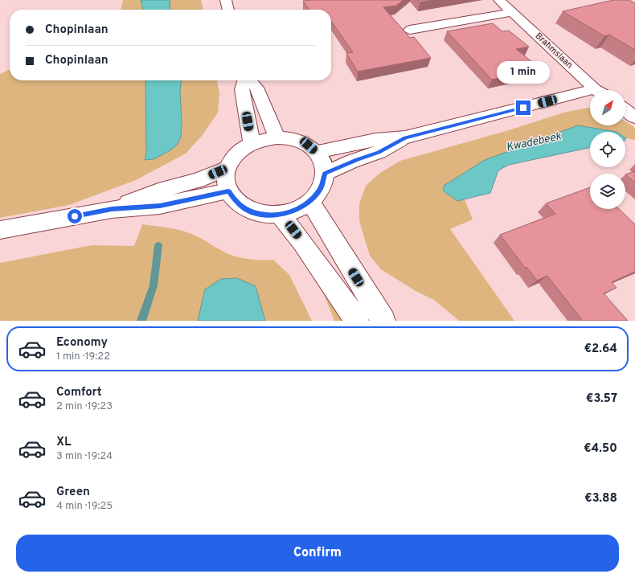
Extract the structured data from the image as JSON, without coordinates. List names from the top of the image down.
{
  "streets": {
    "street": ["Brahmslaan"]
  },
  "water": ["Kwadebeek"],
  "north": "top right",
  "page": {
    "banner": ["Chopinlaan", "Chopinlaan"],
    "bubble": "1 min",
    "list": [
      {
        "name": "Economy",
        "note": "1 min · 19:22",
        "value": "€2.64"
      },
      {
        "name": "Comfort",
        "note": "2 min · 19:23",
        "value": "€3.57"
      },
      {
        "name": "XL",
        "note": "3 min · 19:24",
        "value": "€4.50"
      },
      {
        "name": "Green",
        "note": "4 min · 19:25",
        "value": "€3.88"
      }
    ],
    "buttons": "Confirm"
  }
}
